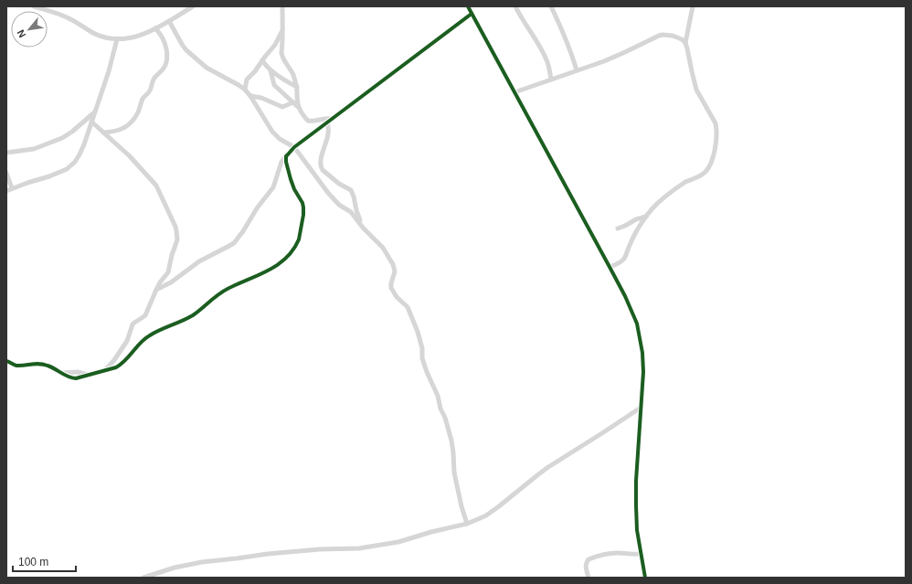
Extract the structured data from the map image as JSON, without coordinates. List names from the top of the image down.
{
  "scale_bar": "100 m",
  "north": "bottom left"
}
